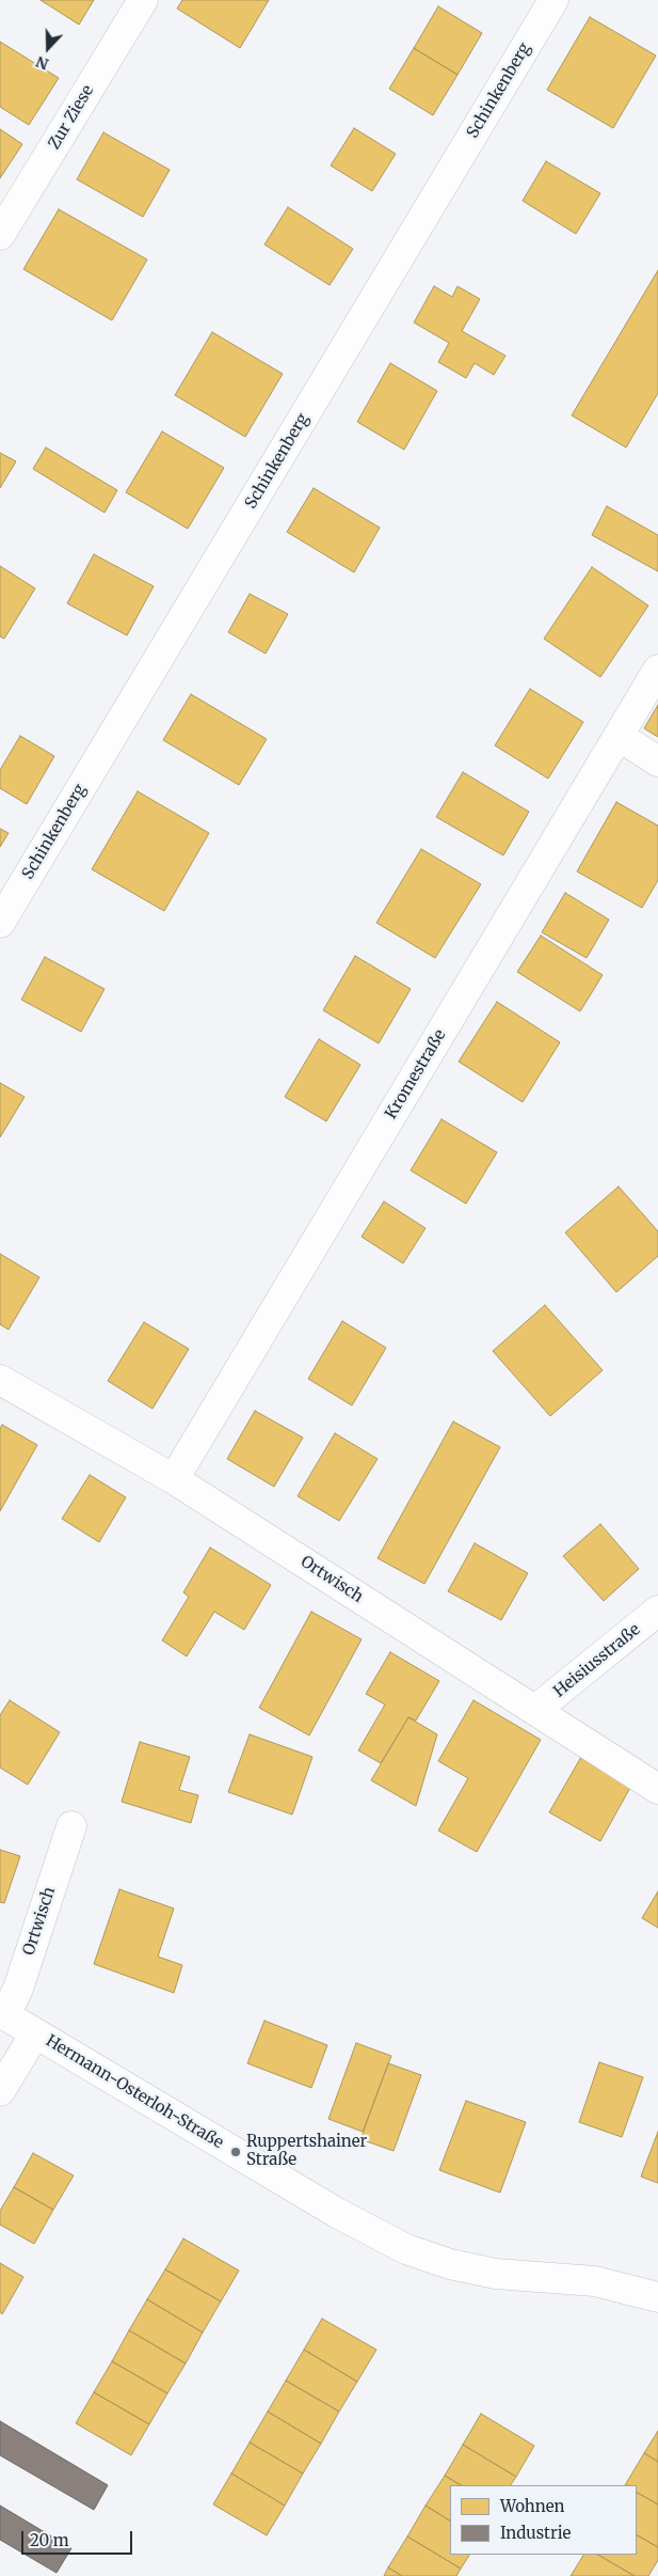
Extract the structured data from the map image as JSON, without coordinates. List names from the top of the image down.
{
  "streets": {
    "street": [
      "Schinkenberg",
      "Zur Ziese",
      "Kromestraße",
      "Ortwisch",
      "Heisiusstraße",
      "Hermann-Osterloh-Straße"
    ]
  },
  "crossings": [
    ["Kromestraße", "Ortwisch"],
    ["Ortwisch", "Heisiusstraße"],
    ["Ortwisch", "Hermann-Osterloh-Straße"]
  ],
  "places": ["Ruppertshainer Straße"],
  "legend": ["Wohnen", "Industrie"],
  "scale_bar": "20 m",
  "north": "bottom"
}
